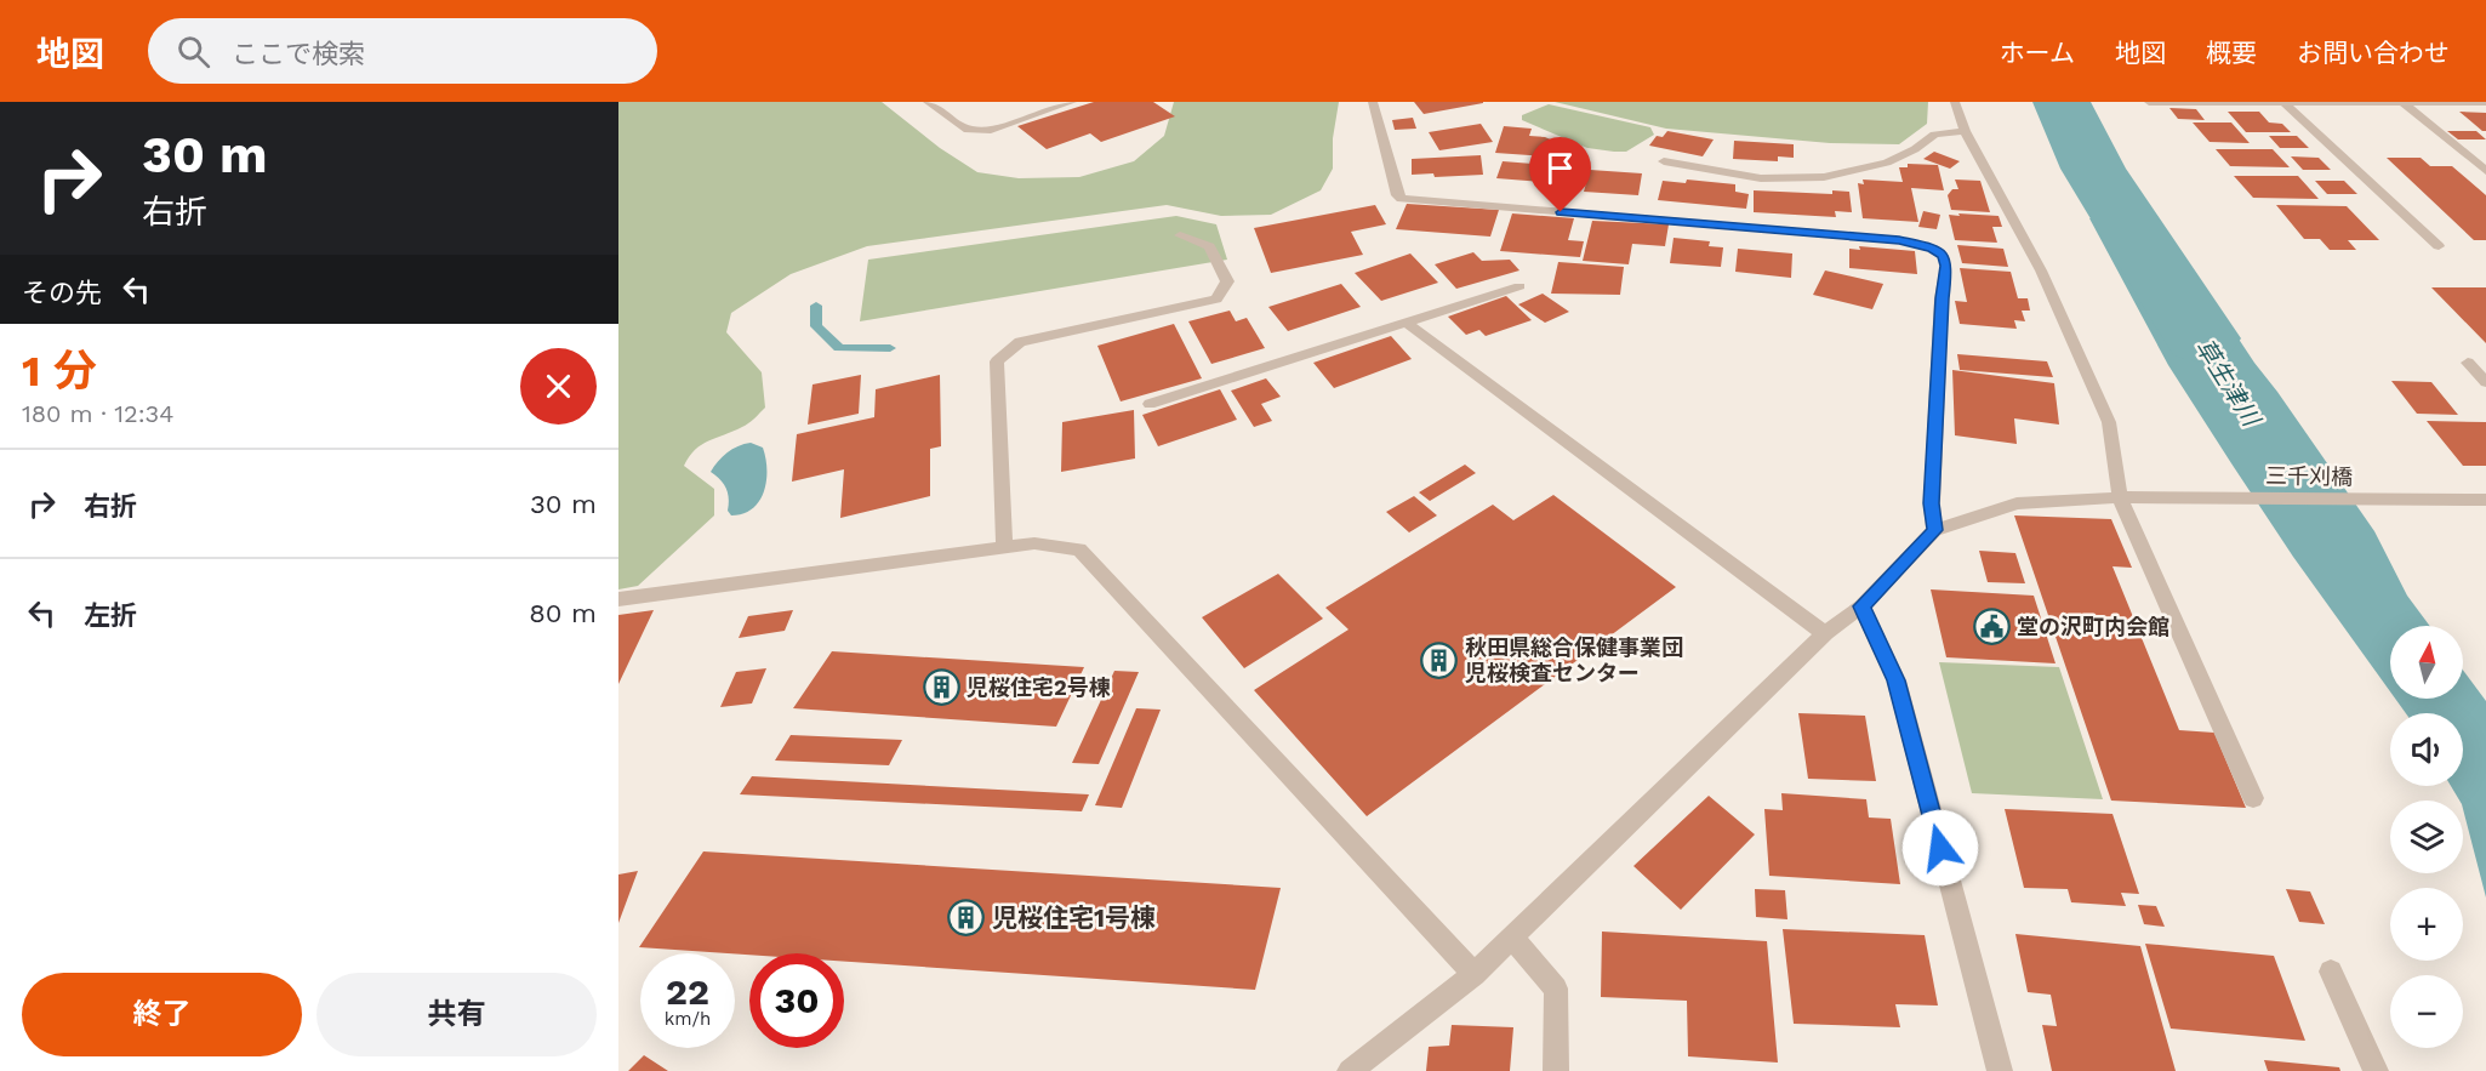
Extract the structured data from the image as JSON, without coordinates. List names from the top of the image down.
{
  "streets": {
    "street": ["三千刈橋"]
  },
  "water": ["草生津川"],
  "places": {
    "public building": ["堂の沢町内会館"],
    "building": ["秋田県総合保健事業団 児桜検査センター", "児桜住宅2号棟", "児桜住宅1号棟"]
  },
  "north": "top",
  "page": {
    "header": "地図",
    "search": "ここで検索",
    "nav": [
      "ホーム",
      "地図",
      "概要",
      "お問い合わせ"
    ],
    "turn": ["30 m", "右折"],
    "then": "その先",
    "heading": ["1 分", "180 m · 12:34"],
    "list": [
      {
        "name": "右折",
        "value": "30 m"
      },
      {
        "name": "左折",
        "value": "80 m"
      }
    ],
    "map_buttons": ["+", "−"],
    "speed": "22 km/h",
    "limit": "30",
    "buttons": ["終了", "共有"]
  }
}
